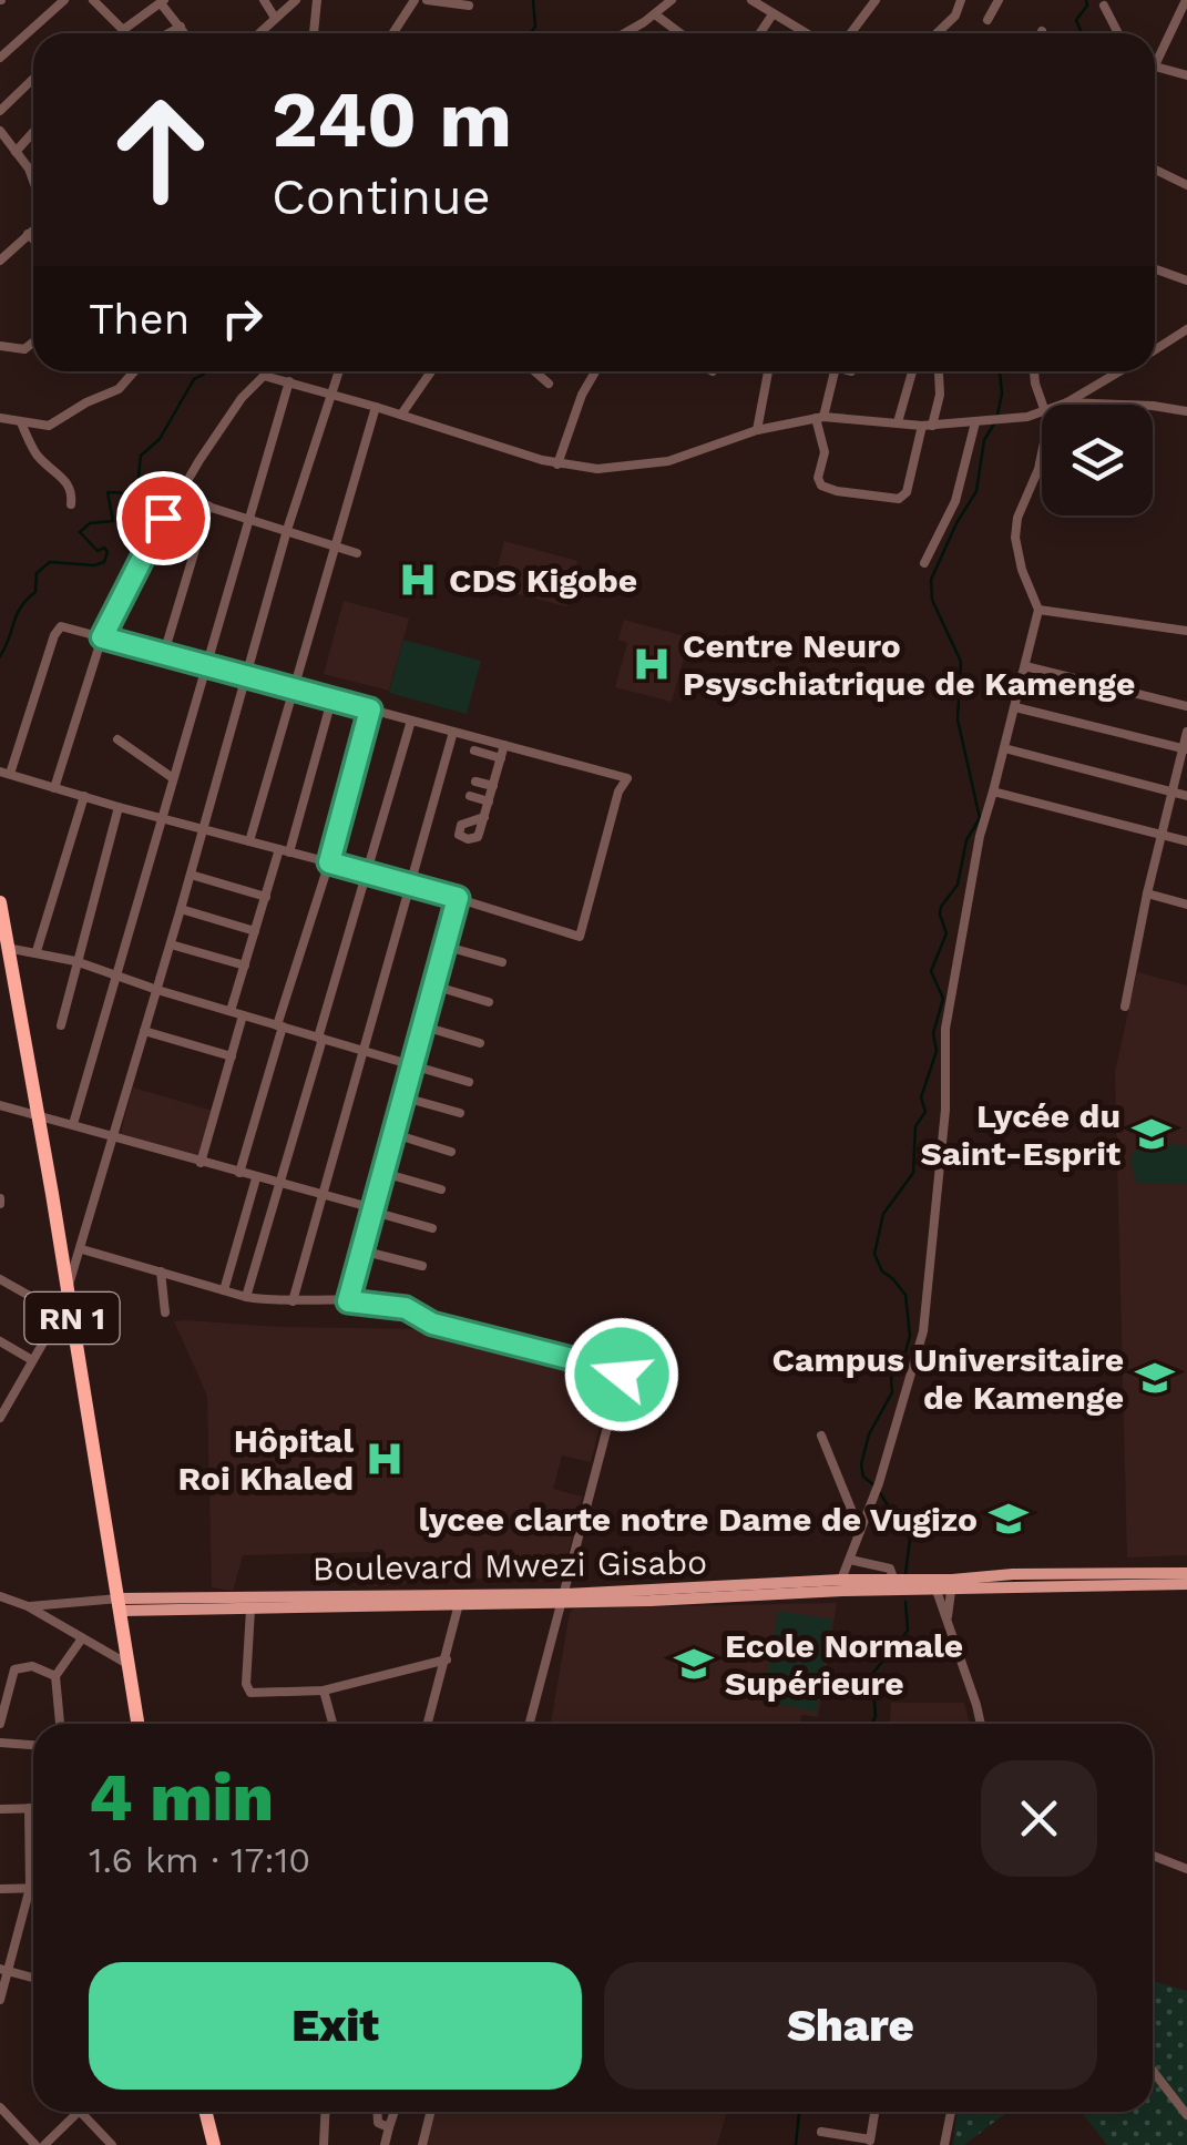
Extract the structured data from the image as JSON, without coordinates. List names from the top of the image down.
{
  "streets": {
    "highway": ["RN 1"],
    "main road": ["Boulevard Mwezi Gisabo"]
  },
  "crossings": [
    ["RN 1", "Boulevard Mwezi Gisabo"]
  ],
  "places": {
    "hospital": ["CDS Kigobe", "Centre Neuro Psyschiatrique de Kamenge", "Hôpital Roi Khaled"],
    "school or university": [
      "Lycée du Saint-Esprit",
      "Campus Universitaire de Kamenge",
      "lycee clarte notre Dame de Vugizo",
      "Ecole Normale Supérieure"
    ]
  },
  "page": {
    "turn": ["240 m", "Continue"],
    "then": "Then",
    "heading": ["4 min", "1.6 km · 17:10"],
    "buttons": ["Exit", "Share"]
  }
}
